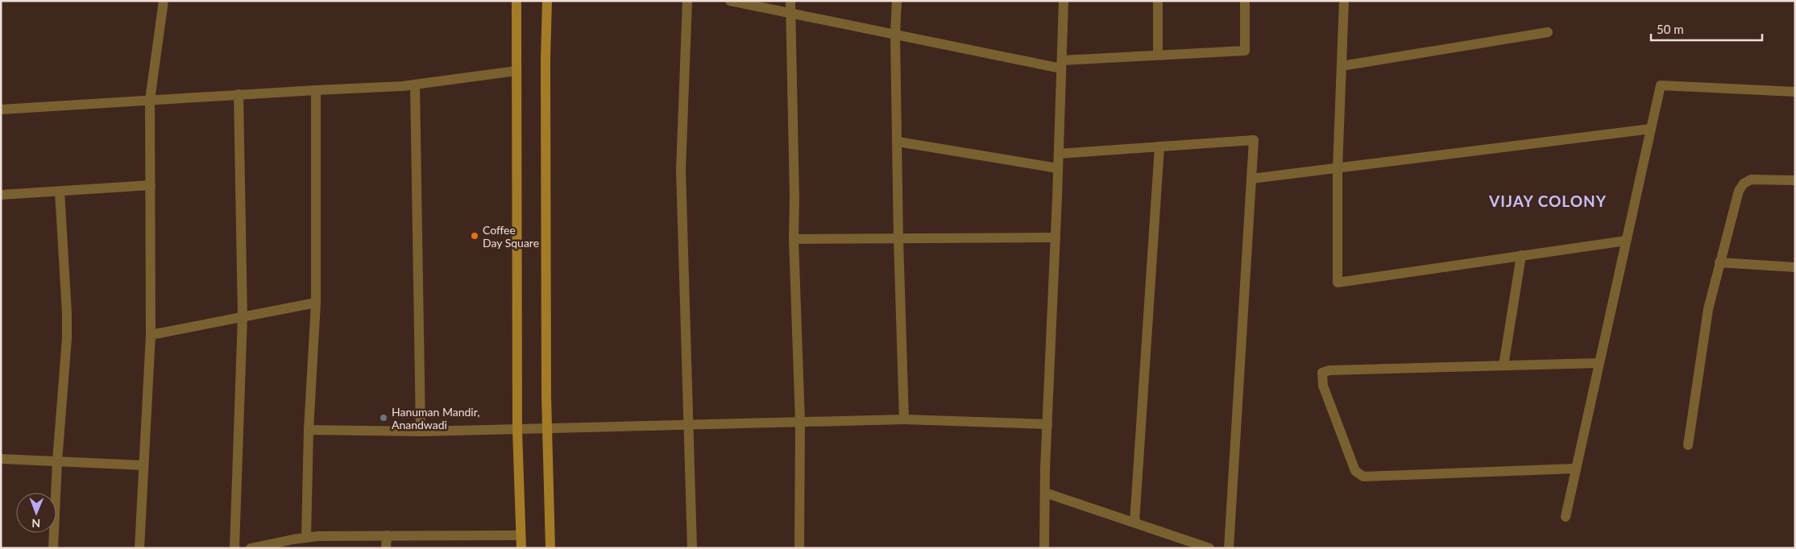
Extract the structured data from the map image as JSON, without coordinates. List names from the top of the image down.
{
  "districts": ["VIJAY COLONY"],
  "places": ["Coffee Day Square", "Hanuman Mandir, Anandwadi"],
  "scale_bar": "50 m",
  "north": "bottom"
}
